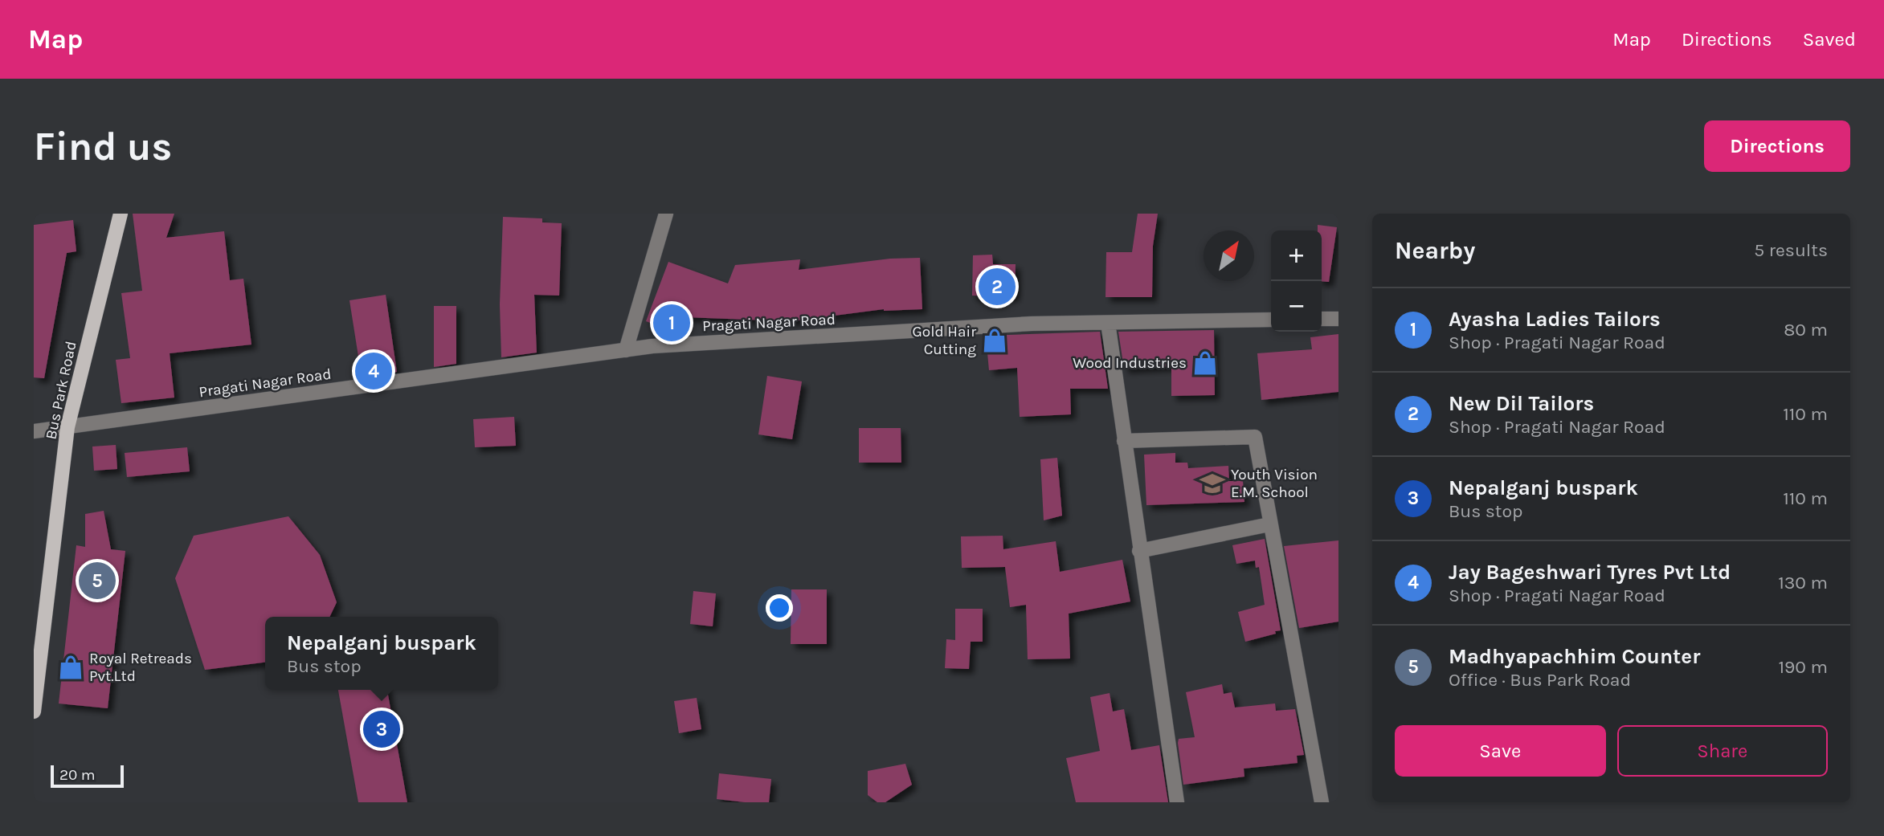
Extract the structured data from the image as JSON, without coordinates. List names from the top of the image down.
{
  "streets": {
    "main road": ["Bus Park Road"],
    "street": ["Pragati Nagar Road"]
  },
  "crossings": [
    ["Pragati Nagar Road", "Bus Park Road"]
  ],
  "places": {
    "shop": ["Gold Hair Cutting", "Wood Industries", "Royal Retreads Pvt.Ltd"],
    "school or university": ["Youth Vision E.M. School"]
  },
  "scale_bar": "20 m",
  "north": "top right",
  "page": {
    "header": "Map",
    "nav": ["Map", "Directions", "Saved"],
    "buttons": [
      "Directions",
      ["Save", "Share"]
    ],
    "title": "Find us",
    "heading": ["Nearby", "5 results"],
    "map_buttons": ["+", "−"],
    "pins": [
      "2",
      "1",
      "4",
      "5",
      "3"
    ],
    "list": [
      {
        "mark": "1",
        "name": "Ayasha Ladies Tailors",
        "note": "Shop · Pragati Nagar Road",
        "value": "80 m"
      },
      {
        "mark": "2",
        "name": "New Dil Tailors",
        "note": "Shop · Pragati Nagar Road",
        "value": "110 m"
      },
      {
        "mark": "3",
        "name": "Nepalganj buspark",
        "note": "Bus stop",
        "value": "110 m"
      },
      {
        "mark": "4",
        "name": "Jay Bageshwari Tyres Pvt Ltd",
        "note": "Shop · Pragati Nagar Road",
        "value": "130 m"
      },
      {
        "mark": "5",
        "name": "Madhyapachhim Counter",
        "note": "Office · Bus Park Road",
        "value": "190 m"
      }
    ],
    "popup": ["Nepalganj buspark", "Bus stop"],
    "scale": "20 m"
  }
}
